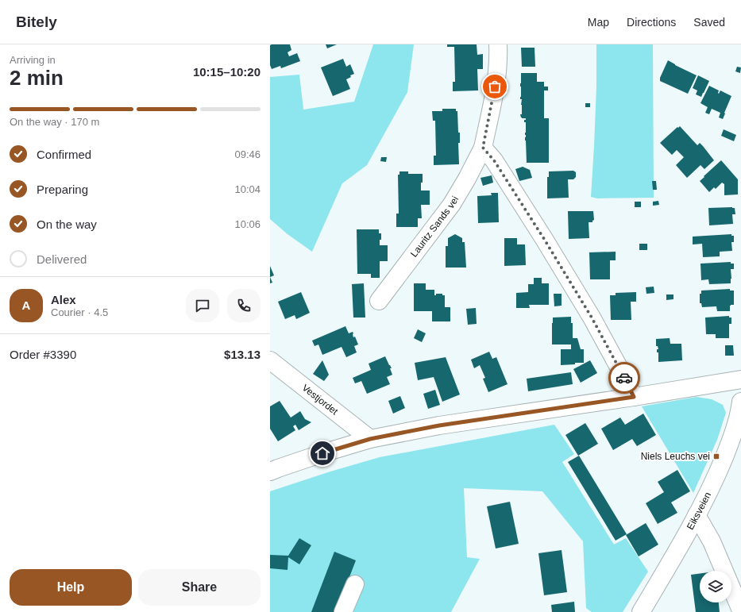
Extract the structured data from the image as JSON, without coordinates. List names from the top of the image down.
{
  "streets": {
    "street": ["Lauritz Sands vei", "Vestjordet", "Eiksveien"]
  },
  "places": {
    "transit": ["Niels Leuchs vei"]
  },
  "page": {
    "header": "Bitely",
    "nav": ["Map", "Directions", "Saved"],
    "heading": ["2 min", "Arriving in", "10:15–10:20"],
    "panel": [
      "Alex",
      "Courier · 4.5",
      "Order #3390",
      "$13.13"
    ],
    "bar": "On the way · 170 m",
    "list": [
      ["Confirmed", "09:46"],
      ["Preparing", "10:04"],
      ["On the way", "10:06"],
      "Delivered"
    ],
    "round": "A",
    "buttons": ["Help", "Share"]
  }
}
